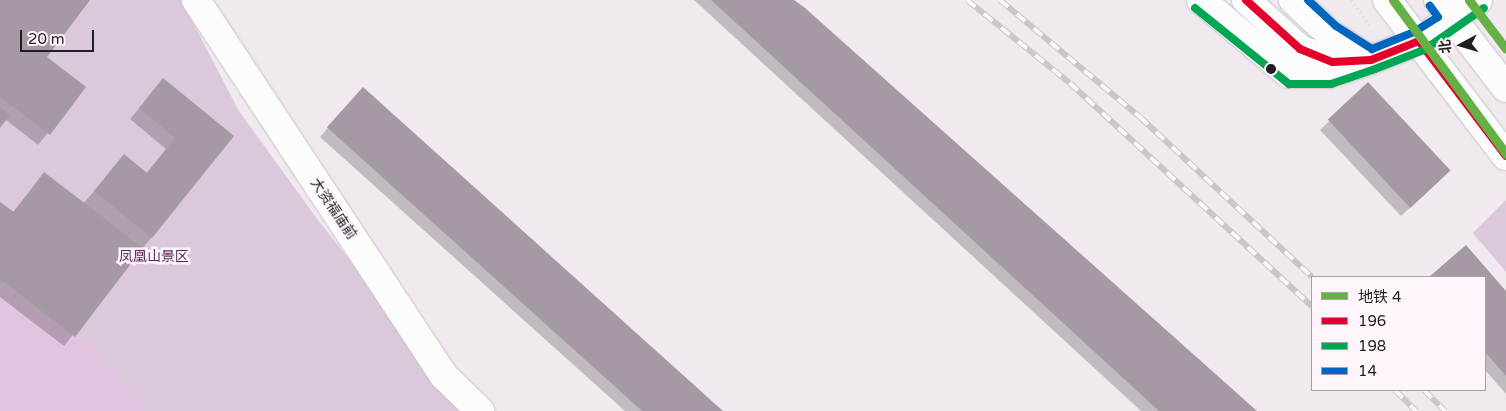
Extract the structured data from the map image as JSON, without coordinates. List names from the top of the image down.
{
  "streets": {
    "street": ["大资福庙前"]
  },
  "parks": ["凤凰山景区"],
  "lines": [
    "metro line 4",
    "transit line 196",
    "transit line 14",
    "transit line 198"
  ],
  "legend": [
    "地铁 4",
    "196",
    "198",
    "14"
  ],
  "scale_bar": "20 m",
  "north": "left"
}
